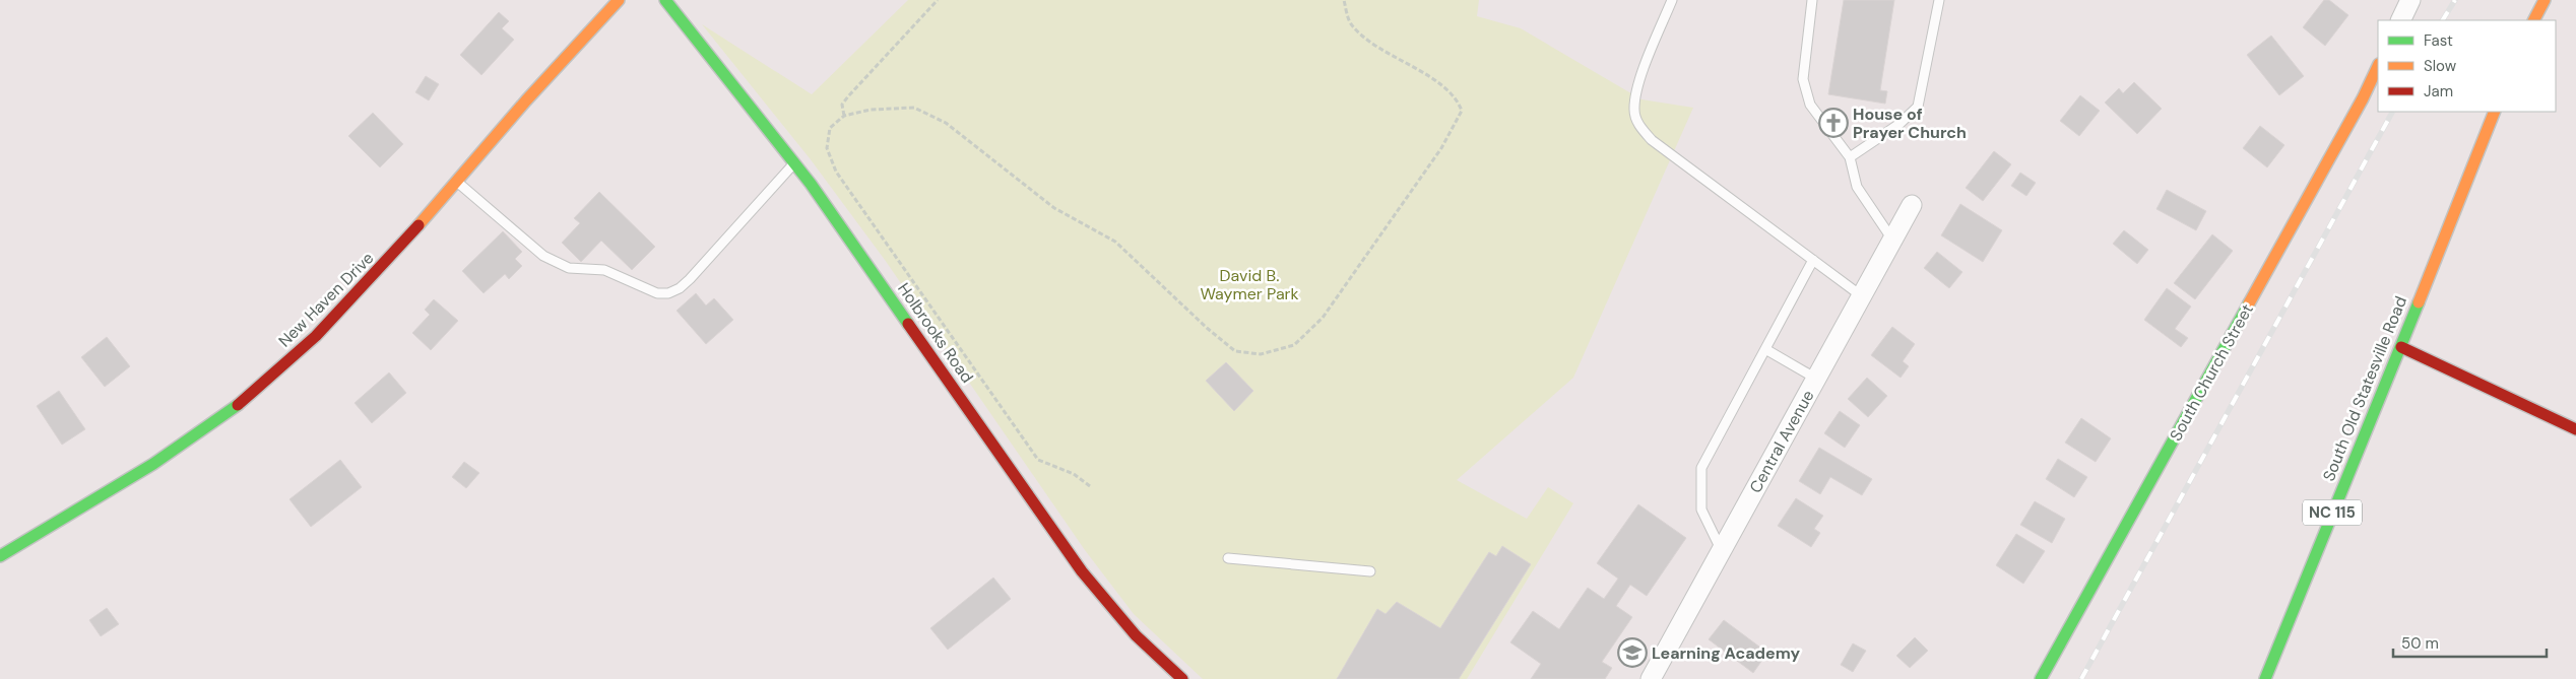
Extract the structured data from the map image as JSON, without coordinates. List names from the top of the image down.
{
  "streets": {
    "street": [
      "New Haven Drive",
      "Holbrooks Road",
      "South Church Street",
      "South Old Statesville Road",
      "Central Avenue",
      "NC 115"
    ]
  },
  "parks": ["David B. Waymer Park"],
  "places": {
    "church": ["House of Prayer Church"],
    "school or university": ["Learning Academy"]
  },
  "legend": ["Fast", "Slow", "Jam"],
  "scale_bar": "50 m"
}
